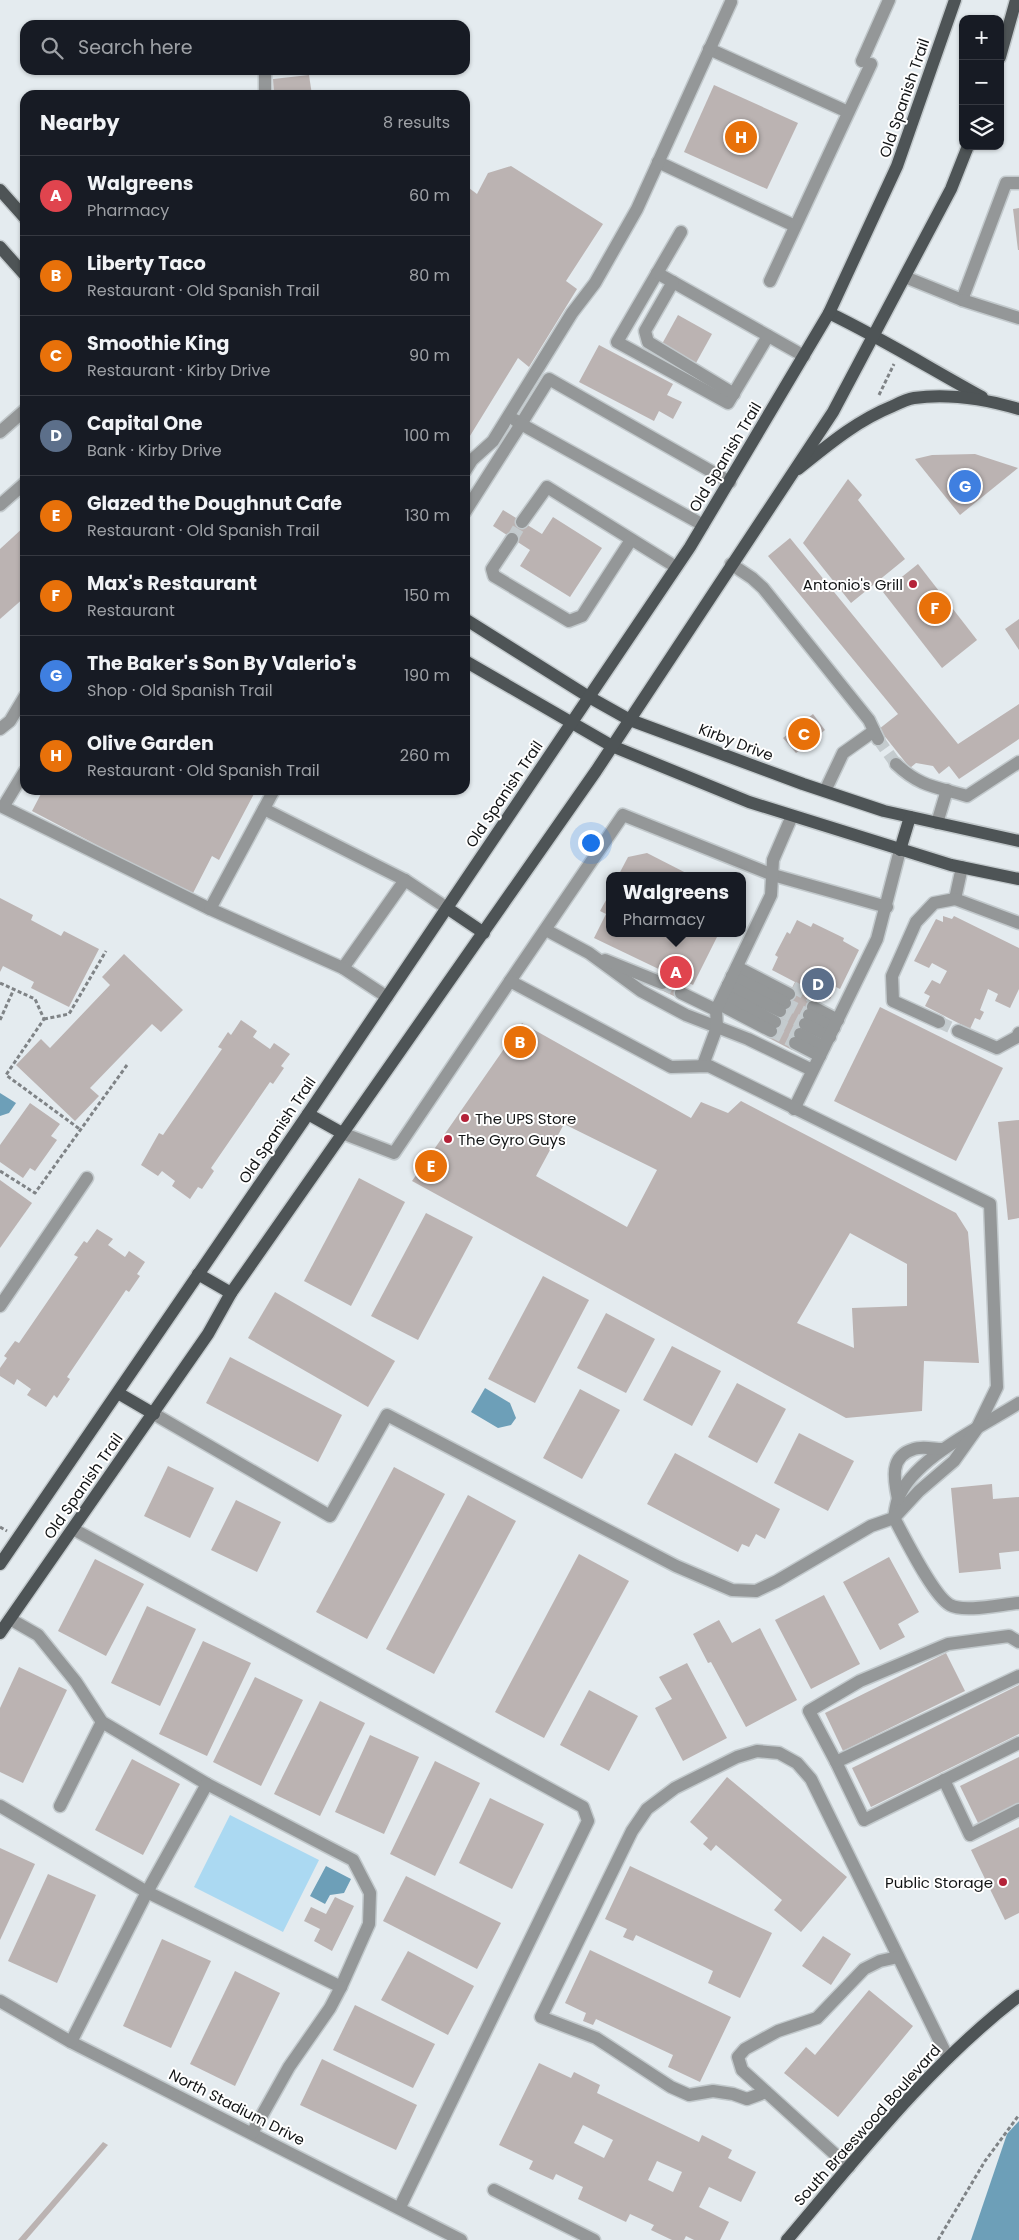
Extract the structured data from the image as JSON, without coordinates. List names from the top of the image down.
{
  "streets": {
    "main road": ["Old Spanish Trail", "Kirby Drive", "South Braeswood Boulevard"],
    "street": ["North Stadium Drive"]
  },
  "crossings": [
    ["Old Spanish Trail", "Kirby Drive"]
  ],
  "places": [
    "Antonio's Grill",
    "The UPS Store",
    "The Gyro Guys",
    "Public Storage"
  ],
  "page": {
    "map_buttons": ["+", "−"],
    "search": "Search here",
    "heading": ["Nearby", "8 results"],
    "pins": [
      "H",
      "G",
      "F",
      "C",
      "A",
      "D",
      "B",
      "E"
    ],
    "list": [
      {
        "mark": "A",
        "name": "Walgreens",
        "note": "Pharmacy",
        "value": "60 m"
      },
      {
        "mark": "B",
        "name": "Liberty Taco",
        "note": "Restaurant · Old Spanish Trail",
        "value": "80 m"
      },
      {
        "mark": "C",
        "name": "Smoothie King",
        "note": "Restaurant · Kirby Drive",
        "value": "90 m"
      },
      {
        "mark": "D",
        "name": "Capital One",
        "note": "Bank · Kirby Drive",
        "value": "100 m"
      },
      {
        "mark": "E",
        "name": "Glazed the Doughnut Cafe",
        "note": "Restaurant · Old Spanish Trail",
        "value": "130 m"
      },
      {
        "mark": "F",
        "name": "Max's Restaurant",
        "note": "Restaurant",
        "value": "150 m"
      },
      {
        "mark": "G",
        "name": "The Baker's Son By Valerio's",
        "note": "Shop · Old Spanish Trail",
        "value": "190 m"
      },
      {
        "mark": "H",
        "name": "Olive Garden",
        "note": "Restaurant · Old Spanish Trail",
        "value": "260 m"
      }
    ],
    "popup": ["Walgreens", "Pharmacy"]
  }
}
